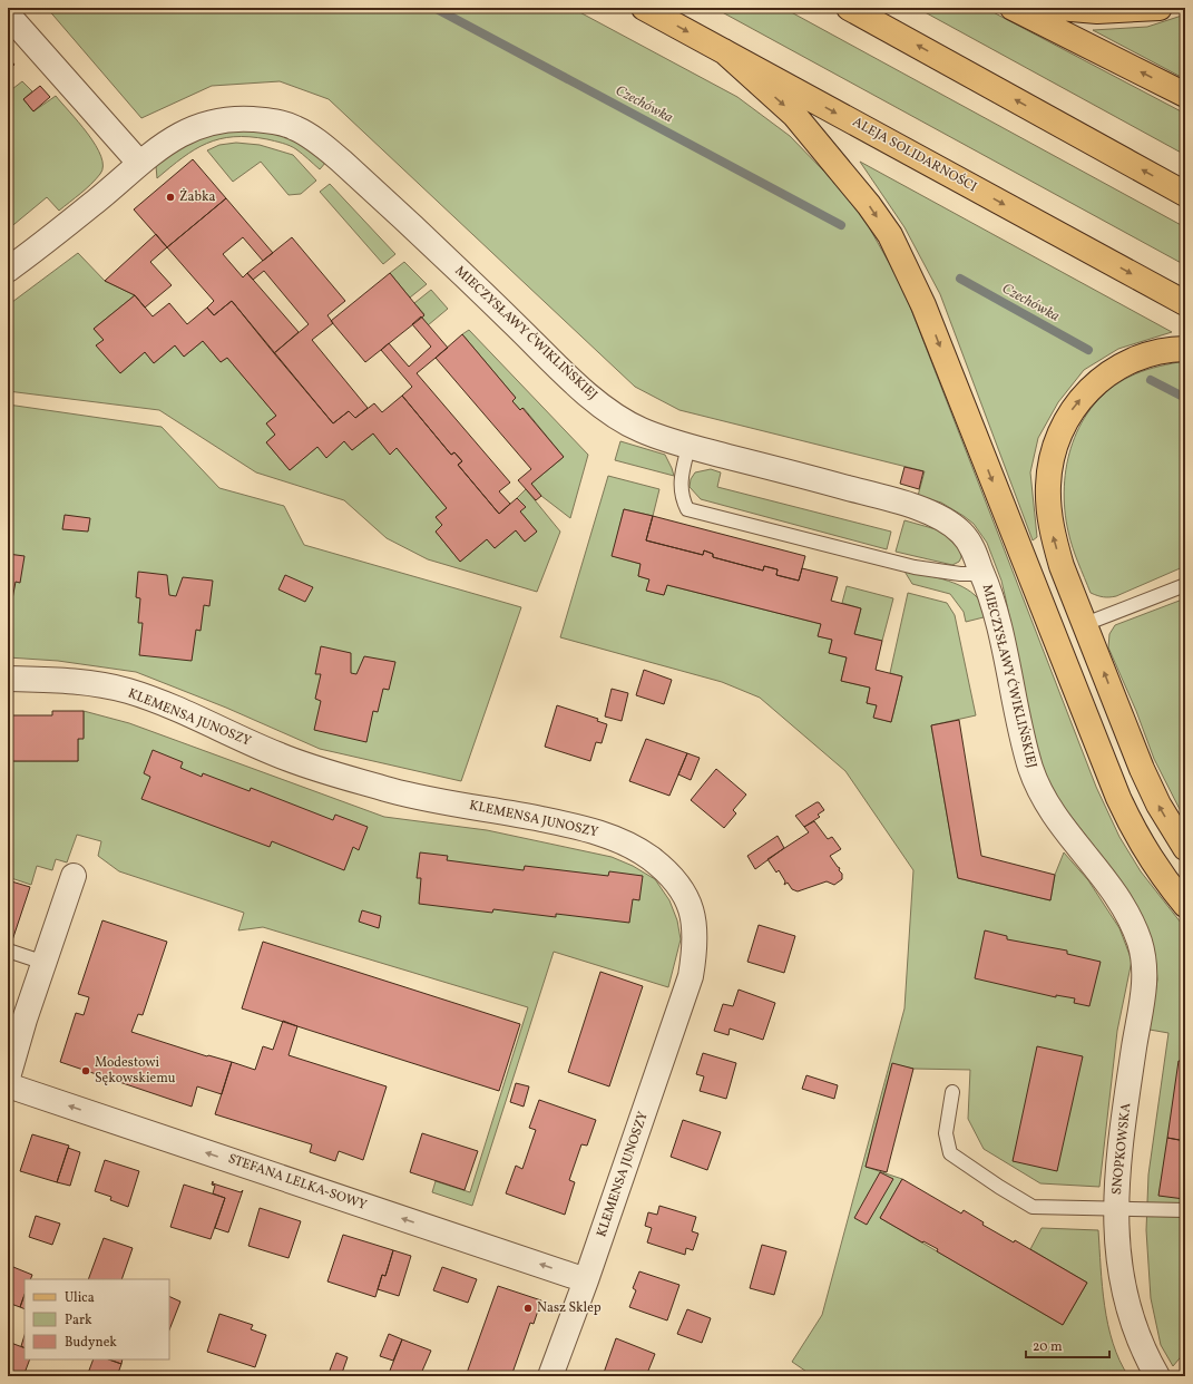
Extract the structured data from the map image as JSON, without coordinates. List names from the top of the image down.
{
  "streets": {
    "main road": ["ALEJA SOLIDARNOŚCI"],
    "street": [
      "MIECZYSŁAWY ĆWIKLIŃSKIEJ",
      "KLEMENSA JUNOSZY",
      "SNOPKOWSKA",
      "STEFANA LELKA-SOWY"
    ]
  },
  "crossings": [
    ["MIECZYSŁAWY ĆWIKLIŃSKIEJ", "SNOPKOWSKA"],
    ["KLEMENSA JUNOSZY", "STEFANA LELKA-SOWY"]
  ],
  "one_way": ["STEFANA LELKA-SOWY"],
  "water": ["Czechówka"],
  "places": ["Żabka", "Modestowi Sękowskiemu", "Nasz Sklep"],
  "legend": ["Ulica", "Park", "Budynek"],
  "scale_bar": "20 m"
}
